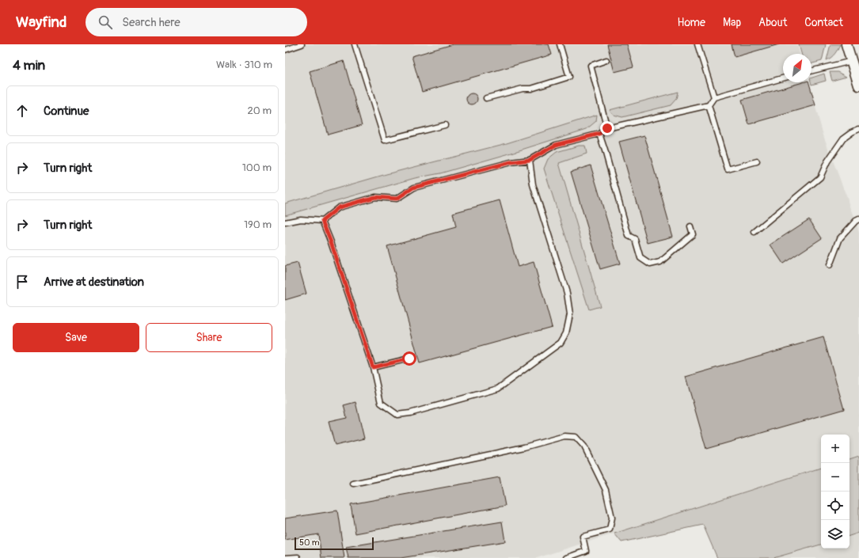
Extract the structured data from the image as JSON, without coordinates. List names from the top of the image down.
{
  "scale_bar": "50 m",
  "north": "top right",
  "page": {
    "header": "Wayfind",
    "search": "Search here",
    "nav": [
      "Home",
      "Map",
      "About",
      "Contact"
    ],
    "heading": ["4 min", "Walk · 310 m"],
    "list": [
      ["Continue", "20 m"],
      ["Turn right", "100 m"],
      ["Turn right", "190 m"],
      "Arrive at destination"
    ],
    "buttons": ["Save", "Share"],
    "map_buttons": ["+", "−"],
    "scale": "50 m"
  }
}
